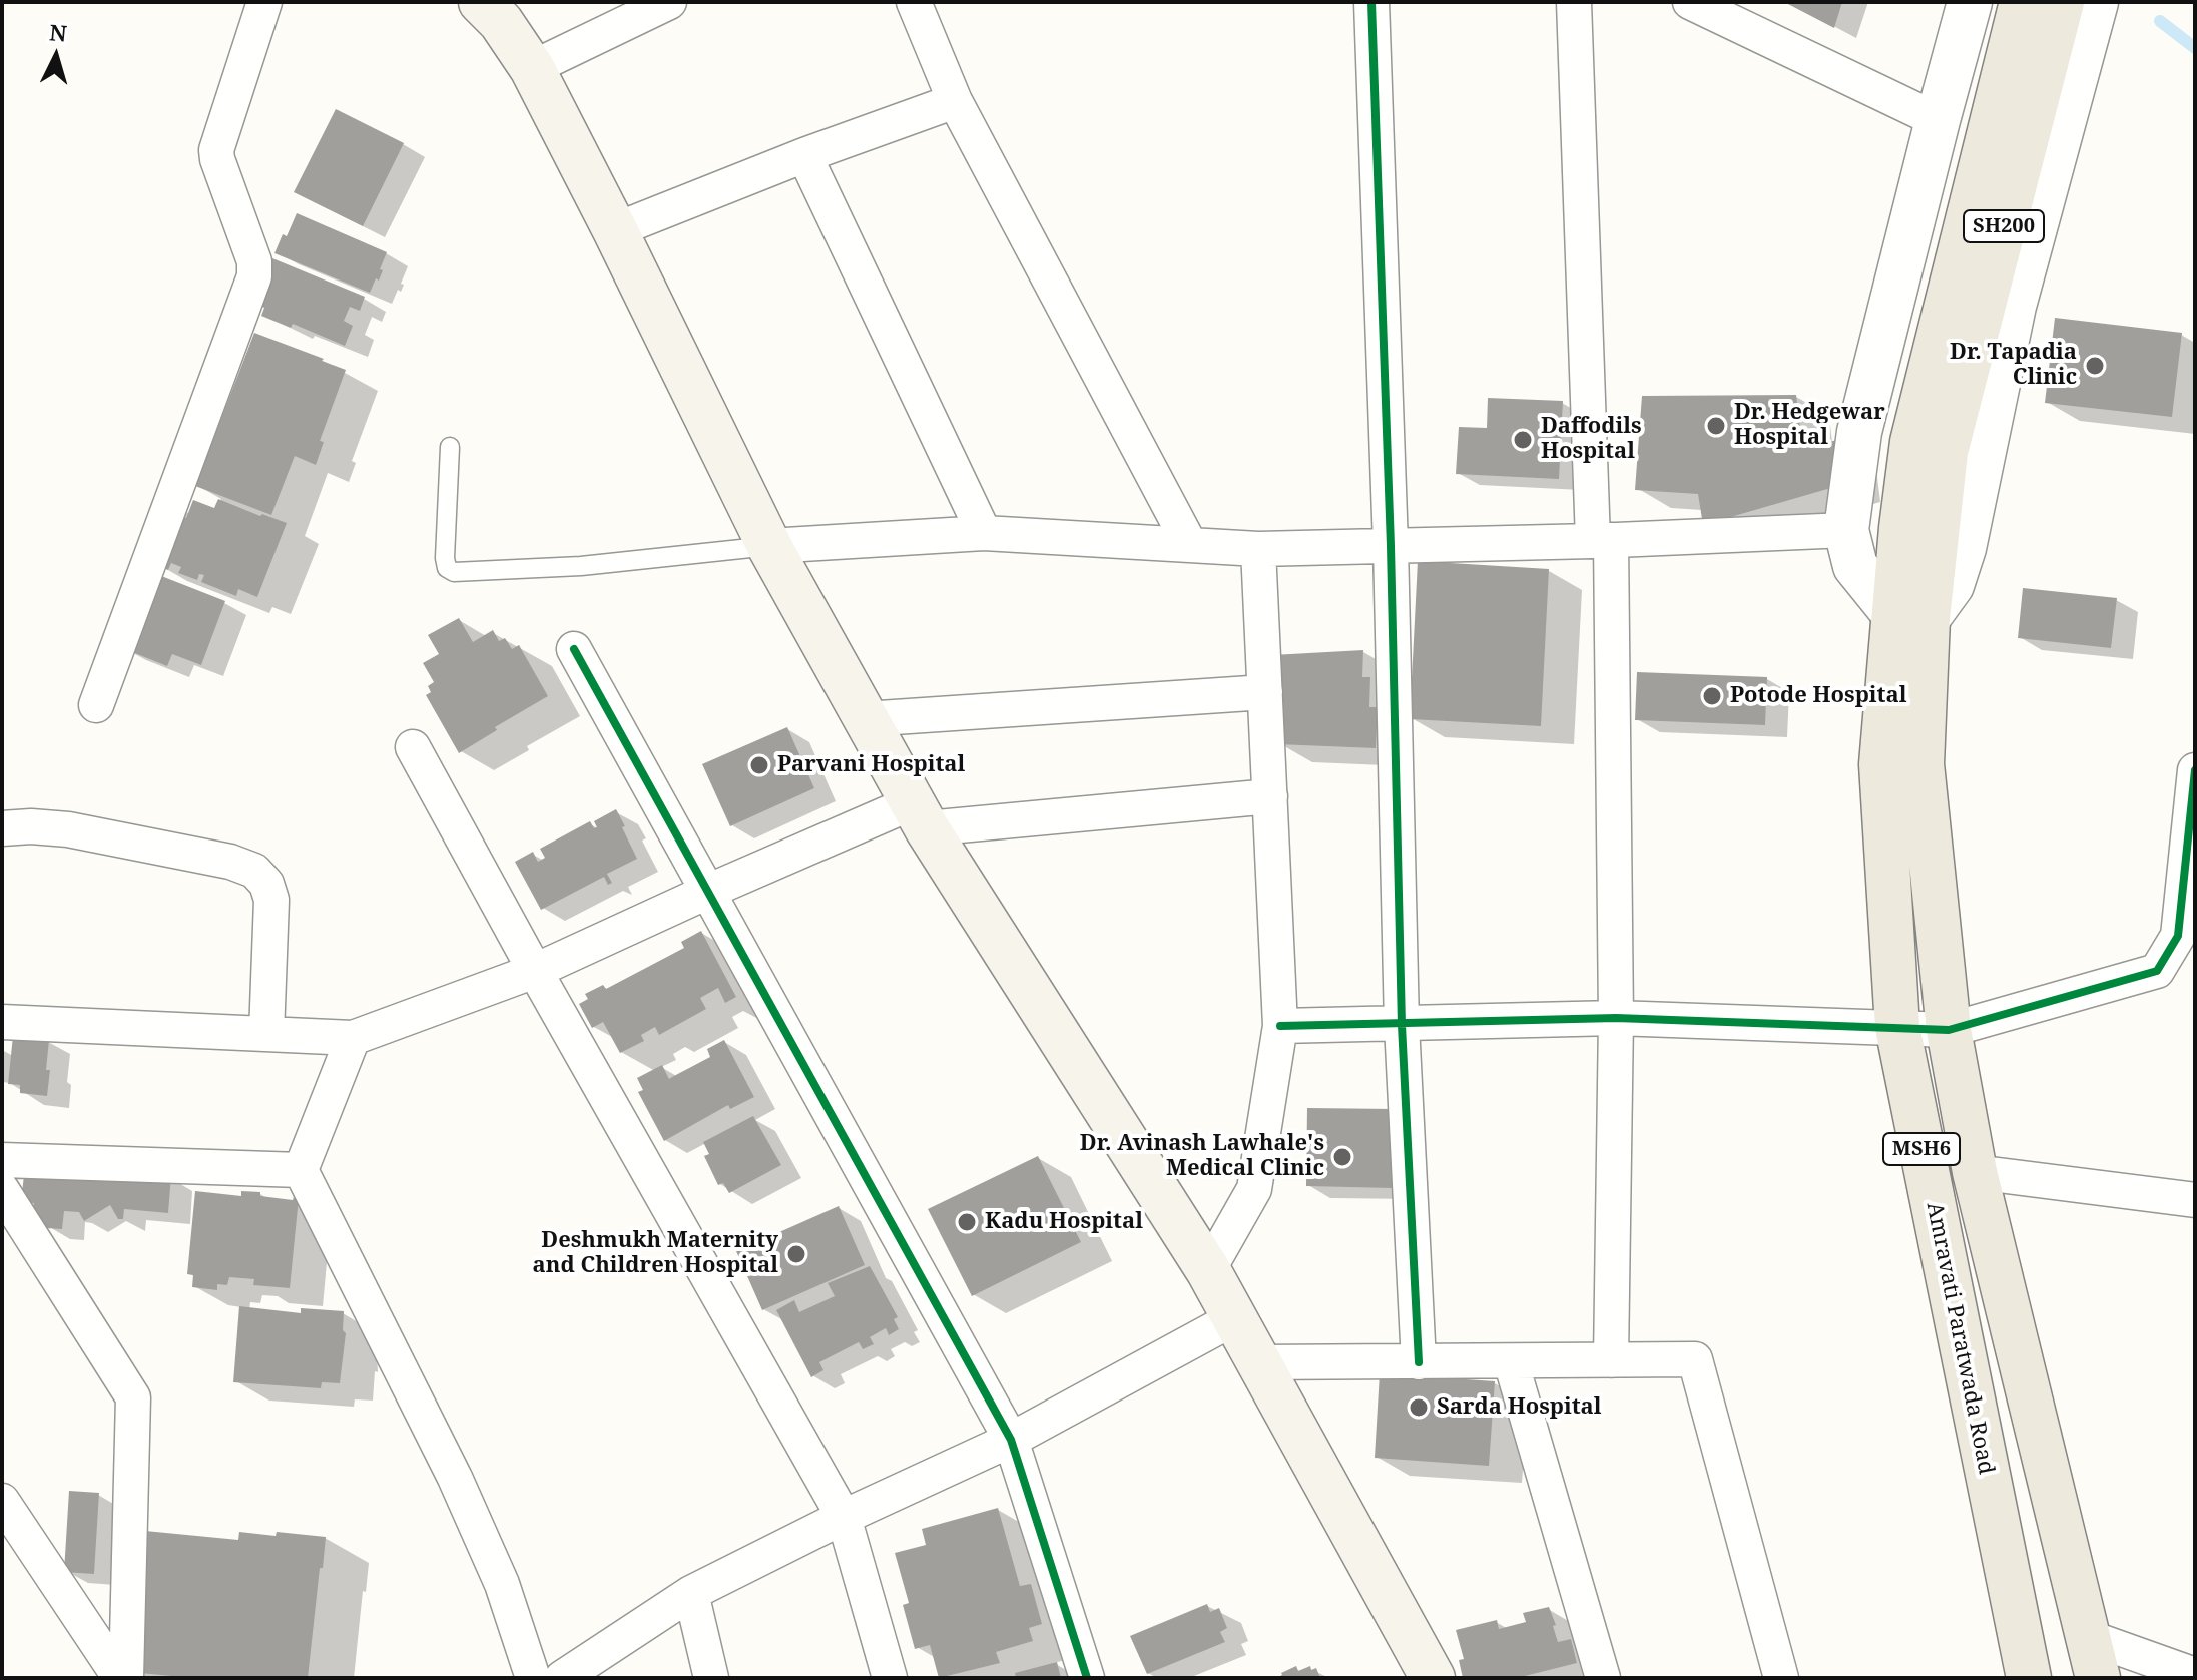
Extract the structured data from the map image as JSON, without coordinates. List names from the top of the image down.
{
  "streets": {
    "main road": ["SH200", "MSH6", "Amravati Paratwada Road"]
  },
  "crossings": [
    ["SH200", "MSH6"],
    ["MSH6", "Amravati Paratwada Road"]
  ],
  "places": [
    "Dr. Tapadia Clinic",
    "Dr. Hedgewar Hospital",
    "Daffodils Hospital",
    "Potode Hospital",
    "Parvani Hospital",
    "Dr. Avinash Lawhale's Medical Clinic",
    "Kadu Hospital",
    "Deshmukh Maternity and Children Hospital",
    "Sarda Hospital"
  ],
  "north": "top"
}
